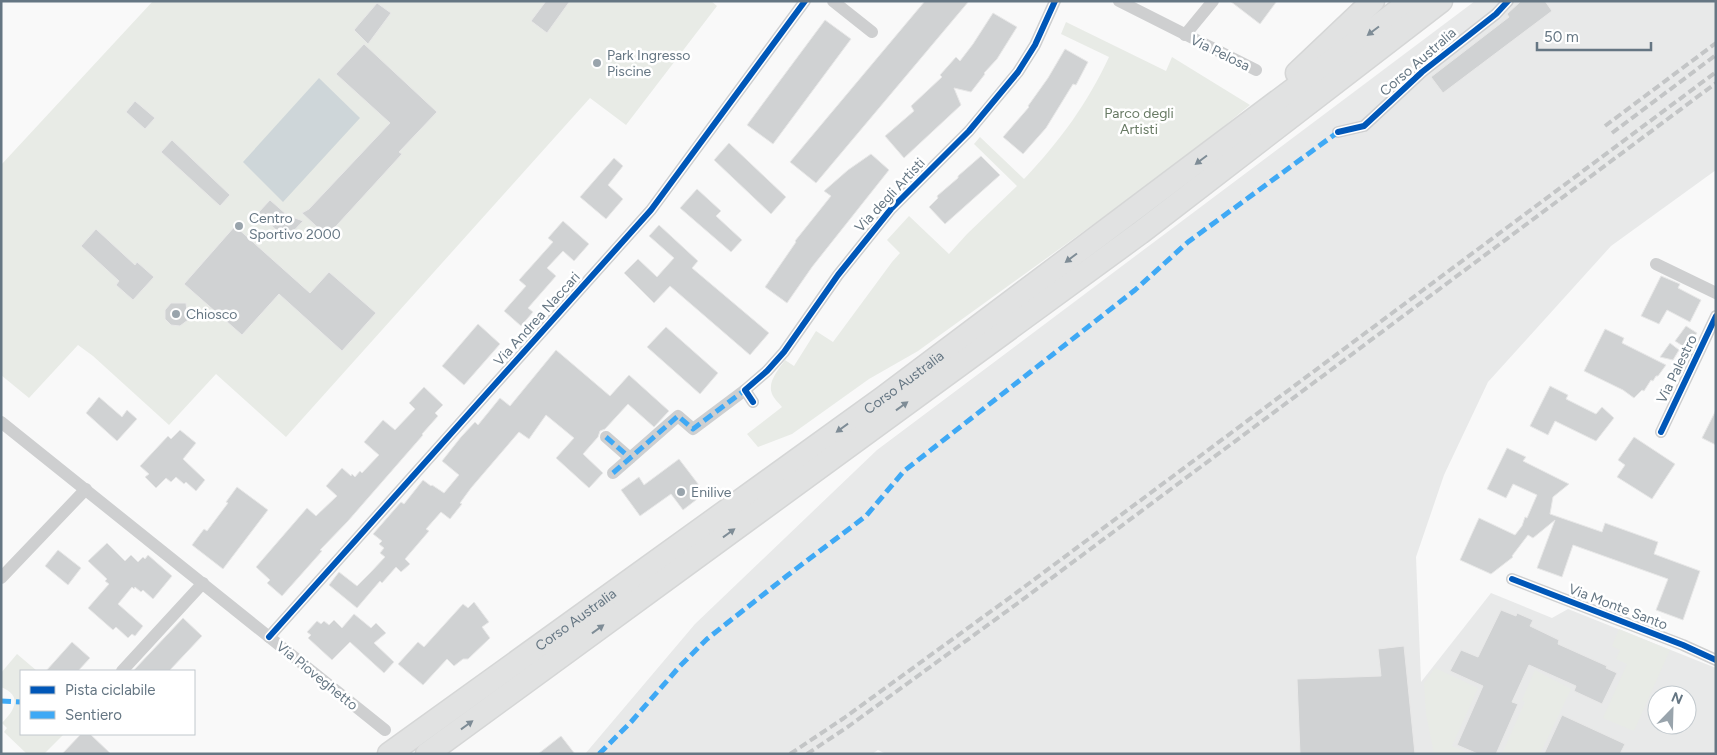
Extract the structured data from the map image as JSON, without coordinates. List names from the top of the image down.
{
  "streets": {
    "highway": ["Corso Australia"],
    "street": [
      "Via Pelosa",
      "Via degli Artisti",
      "Via Andrea Naccari",
      "Via Palestro",
      "Via Monte Santo",
      "Via Pioveghetto"
    ]
  },
  "crossings": [
    ["Via Andrea Naccari", "Via Pioveghetto"]
  ],
  "parks": ["Parco degli Artisti"],
  "places": [
    "Park Ingresso Piscine",
    "Centro Sportivo 2000",
    "Chiosco",
    "Enilive"
  ],
  "legend": ["Pista ciclabile", "Sentiero"],
  "scale_bar": "50 m",
  "north": "top right"
}
